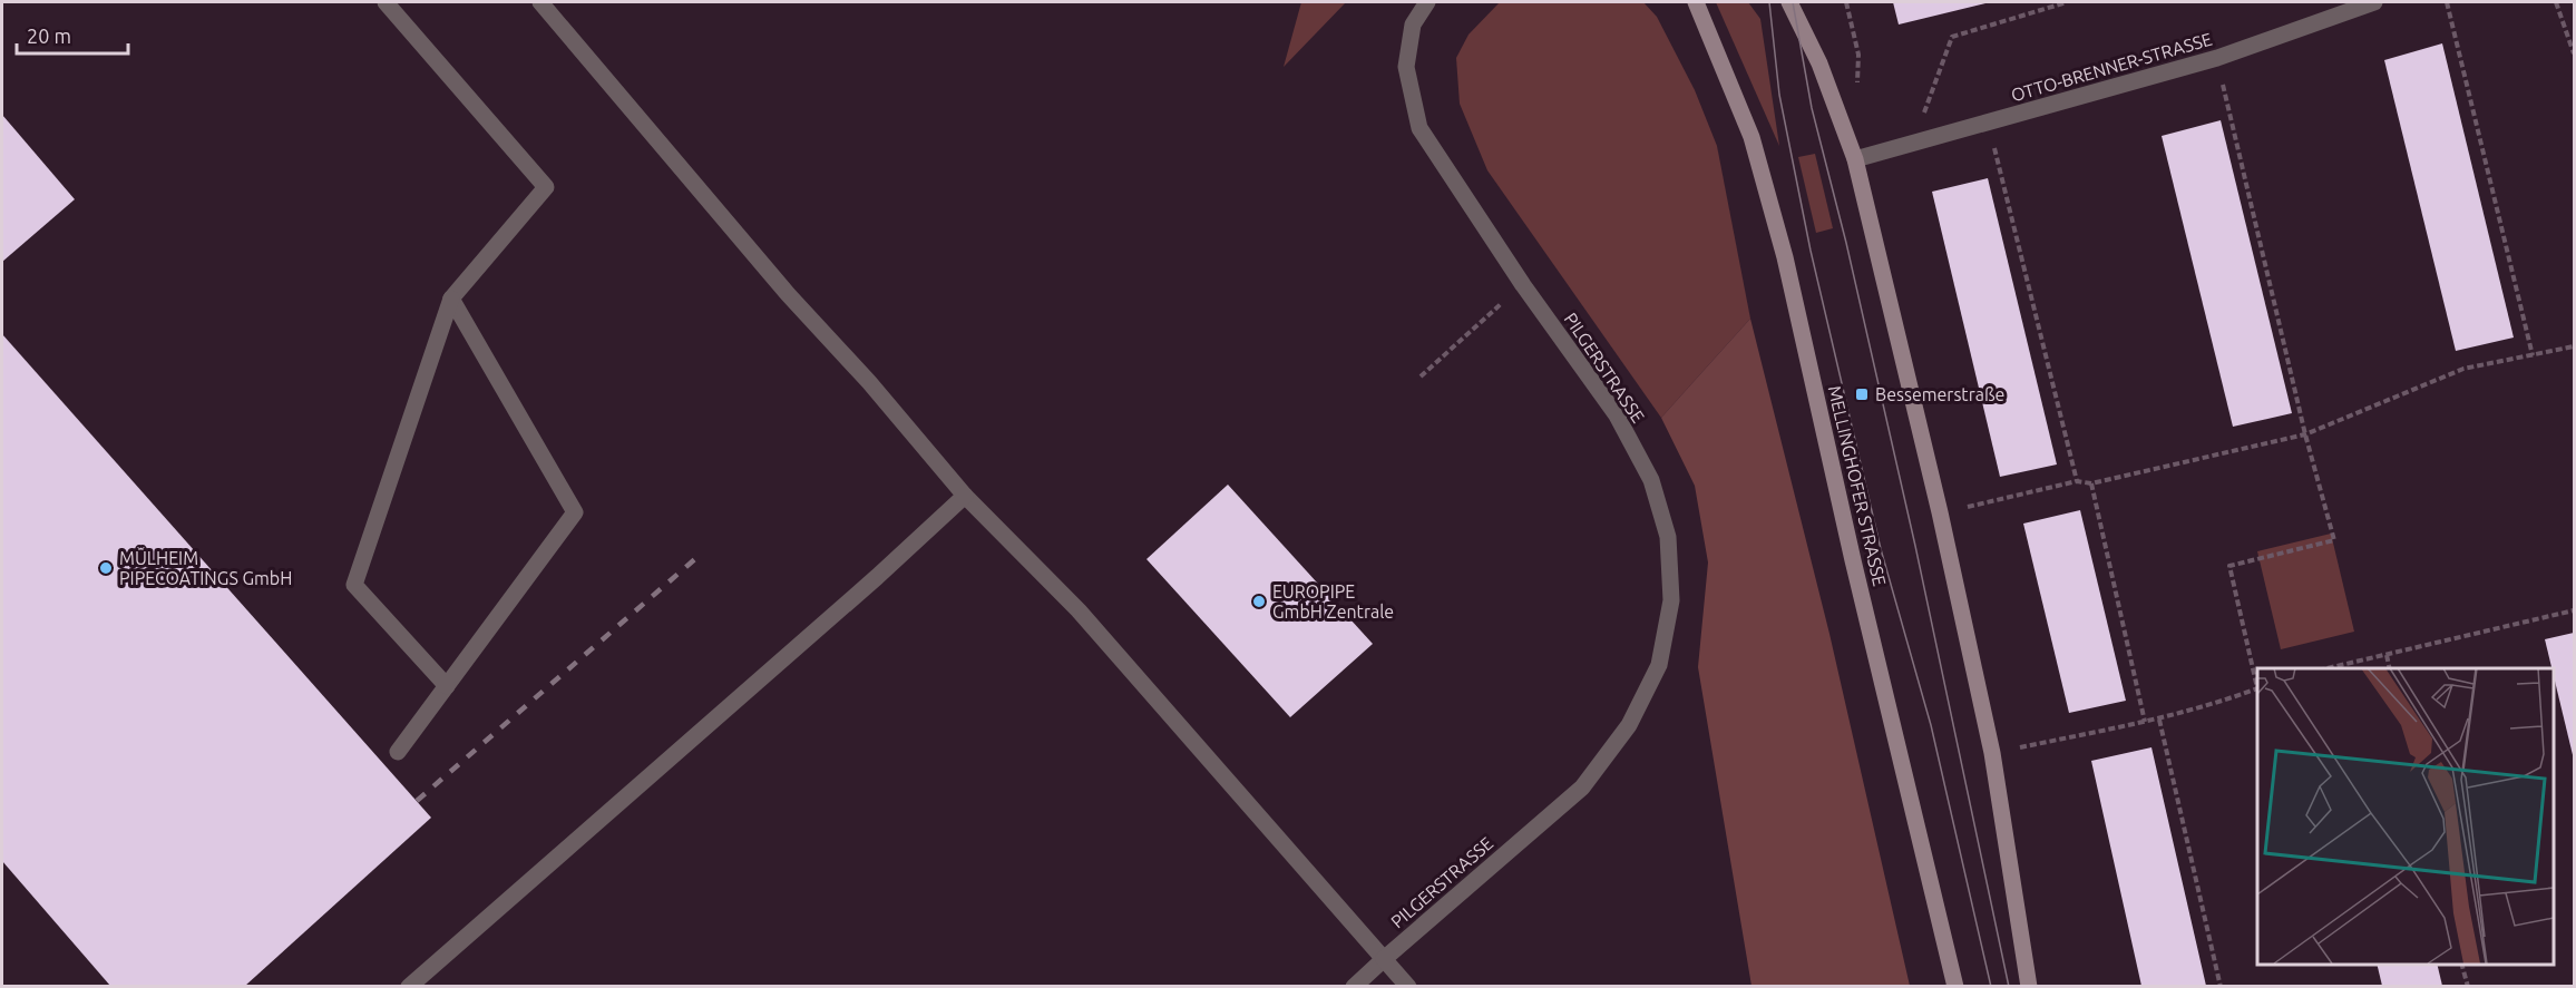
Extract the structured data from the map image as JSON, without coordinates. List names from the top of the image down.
{
  "streets": {
    "main road": ["MELLINGHOFER STRASSE"],
    "street": ["OTTO-BRENNER-STRASSE", "PILGERSTRASSE"]
  },
  "places": {
    "transit": ["Bessemerstraße"],
    "other": ["MÜLHEIM PIPECOATINGS GmbH", "EUROPIPE GmbH Zentrale"]
  },
  "scale_bar": "20 m"
}
